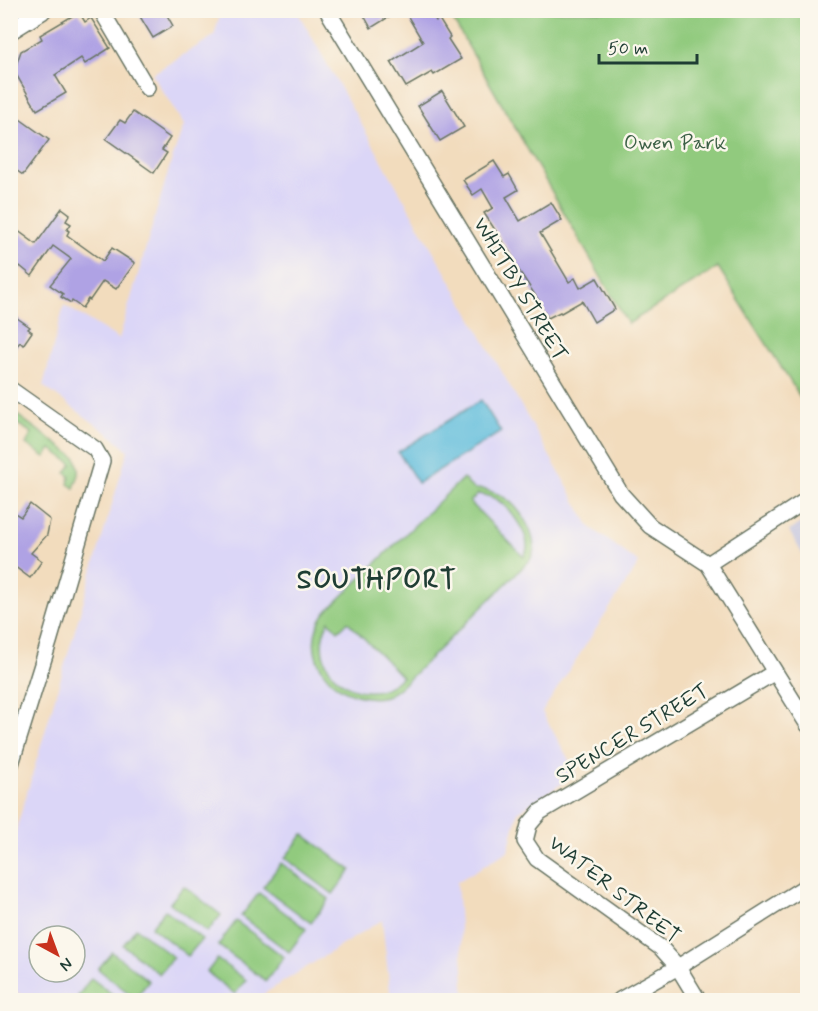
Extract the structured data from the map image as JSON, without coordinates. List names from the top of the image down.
{
  "streets": {
    "street": ["WHITBY STREET", "SPENCER STREET", "WATER STREET"]
  },
  "crossings": [
    ["SPENCER STREET", "WATER STREET"]
  ],
  "districts": ["SOUTHPORT"],
  "parks": ["Owen Park"],
  "scale_bar": "50 m",
  "north": "bottom right"
}
